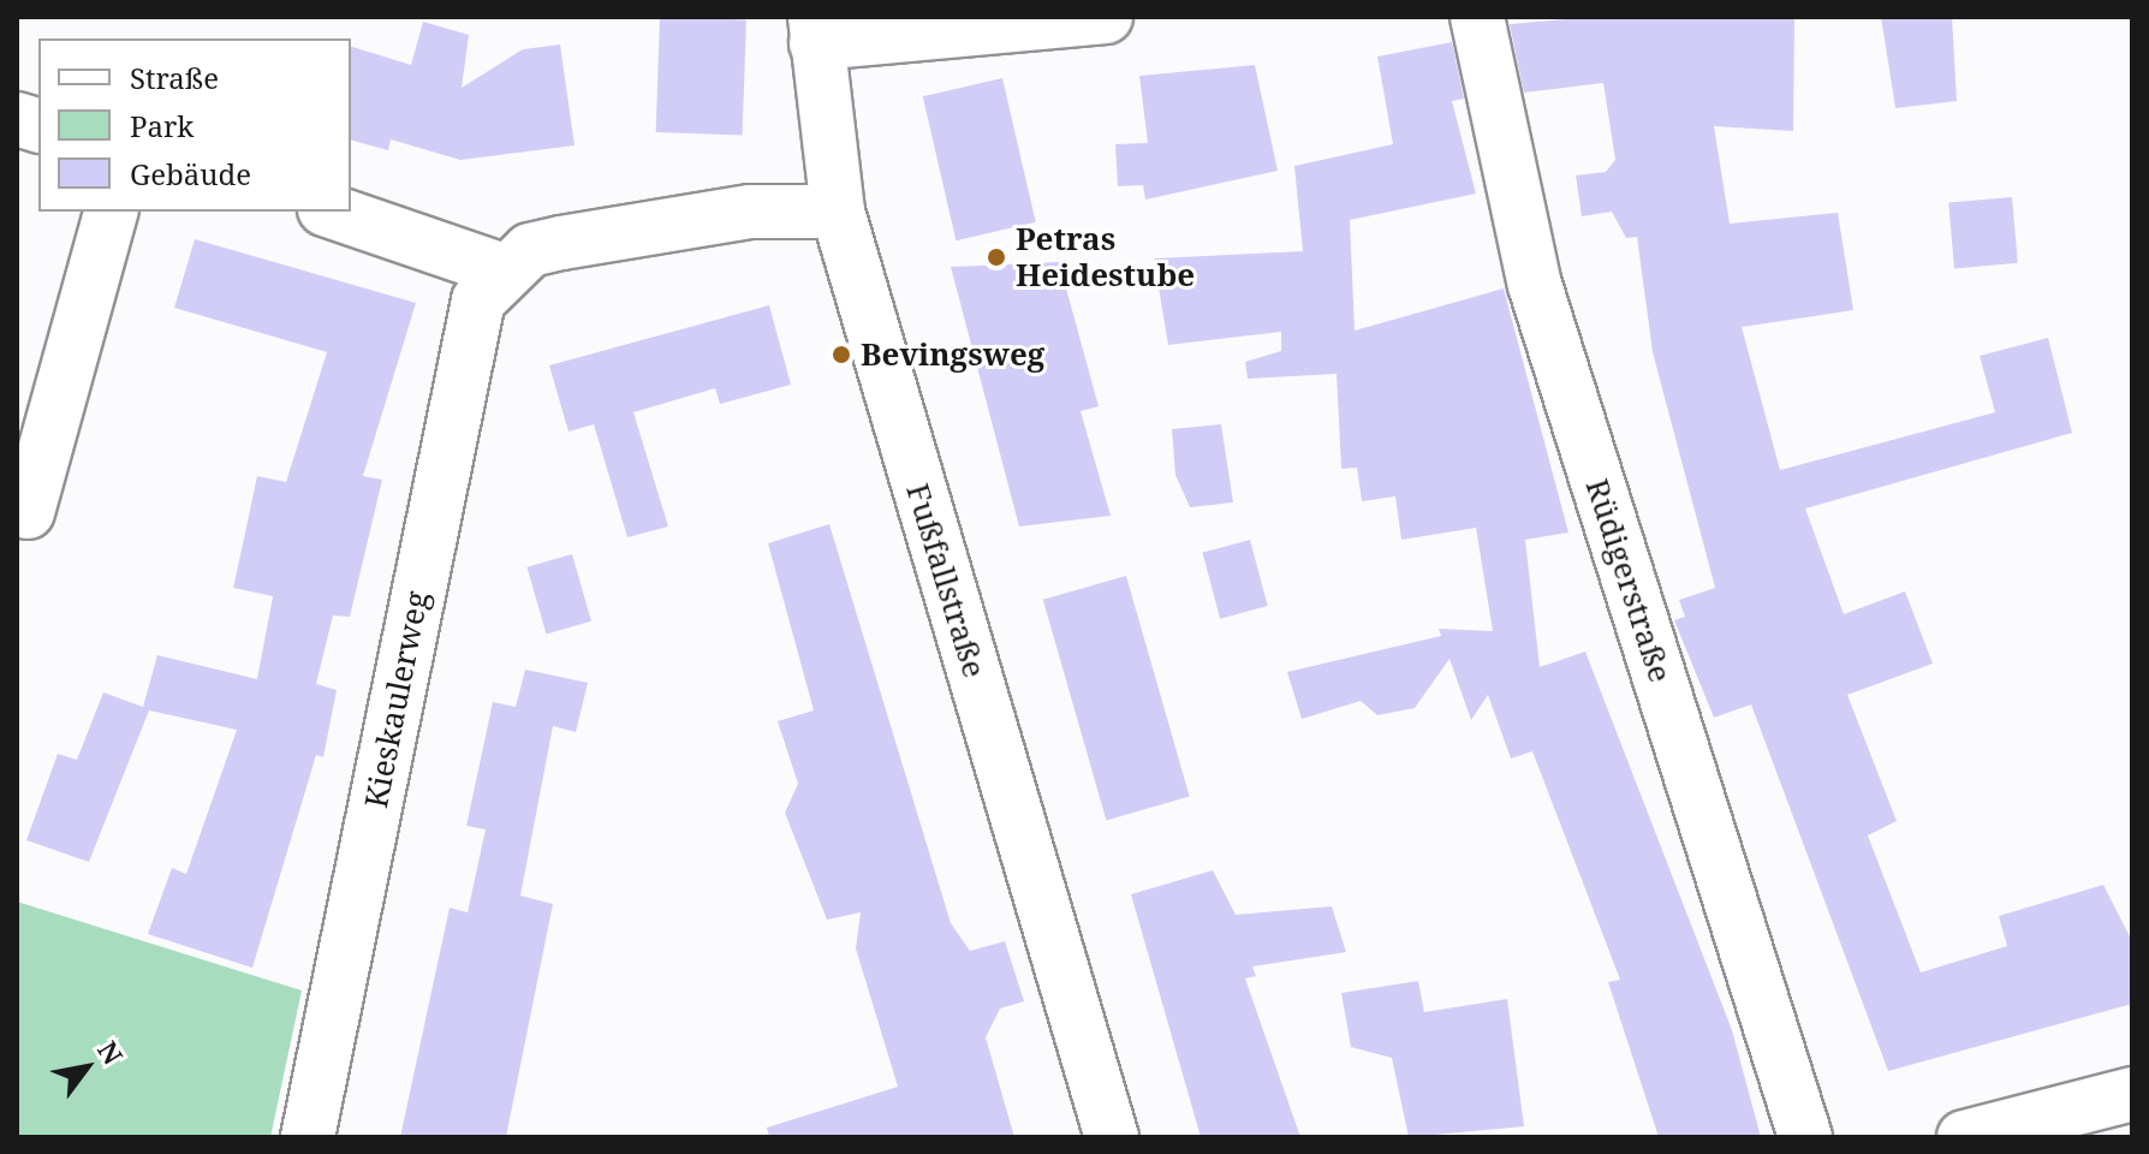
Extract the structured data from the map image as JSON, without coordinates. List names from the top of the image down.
{
  "streets": {
    "street": ["Fußfallstraße", "Rüdigerstraße", "Kieskaulerweg"]
  },
  "places": ["Petras Heidestube", "Bevingsweg"],
  "legend": ["Straße", "Park", "Gebäude"],
  "north": "top right"
}
